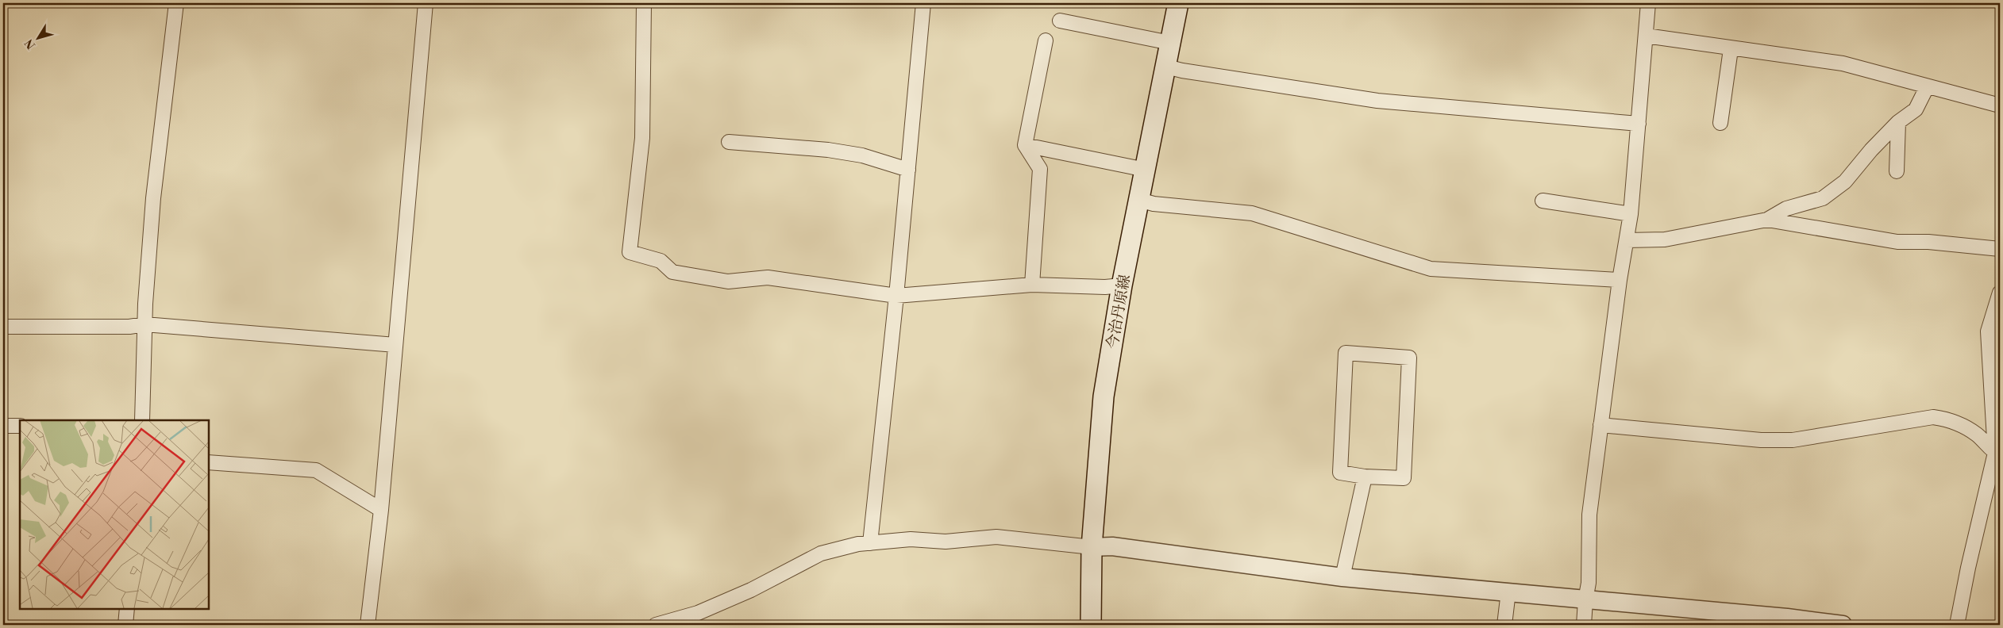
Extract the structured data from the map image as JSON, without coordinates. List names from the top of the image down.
{
  "streets": {
    "main road": ["今治丹原線"]
  },
  "north": "bottom left"
}
